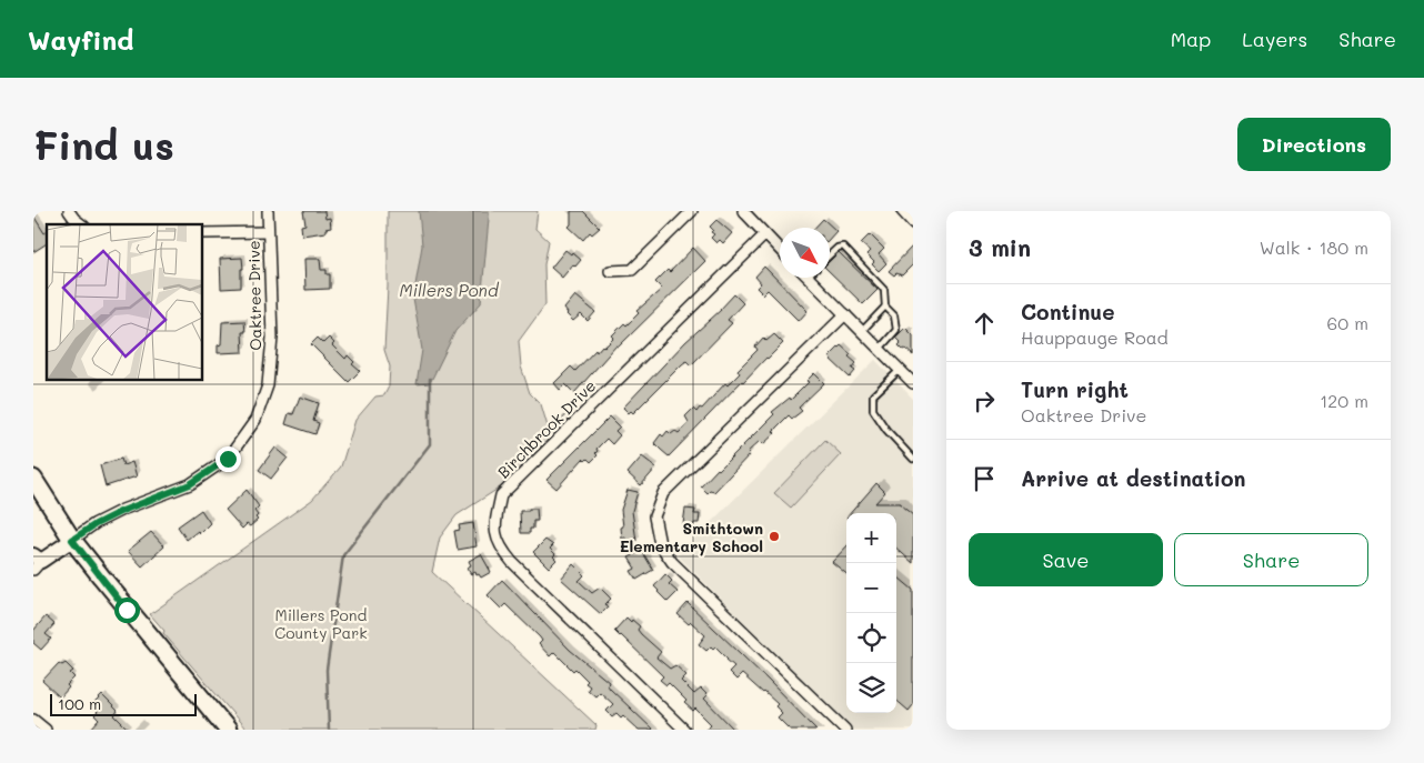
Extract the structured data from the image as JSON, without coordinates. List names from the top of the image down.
{
  "streets": {
    "street": ["Oaktree Drive", "Birchbrook Drive"]
  },
  "water": ["Millers Pond"],
  "parks": ["Millers Pond County Park"],
  "places": ["Smithtown Elementary School"],
  "scale_bar": "100 m",
  "north": "bottom right",
  "page": {
    "header": "Wayfind",
    "nav": ["Map", "Layers", "Share"],
    "buttons": [
      "Directions",
      ["Save", "Share"]
    ],
    "title": "Find us",
    "heading": ["3 min", "Walk · 180 m"],
    "list": [
      ["Continue", "Hauppauge Road", "60 m"],
      ["Turn right", "Oaktree Drive", "120 m"],
      "Arrive at destination"
    ],
    "map_buttons": ["+", "−"],
    "scale": "100 m"
  }
}
